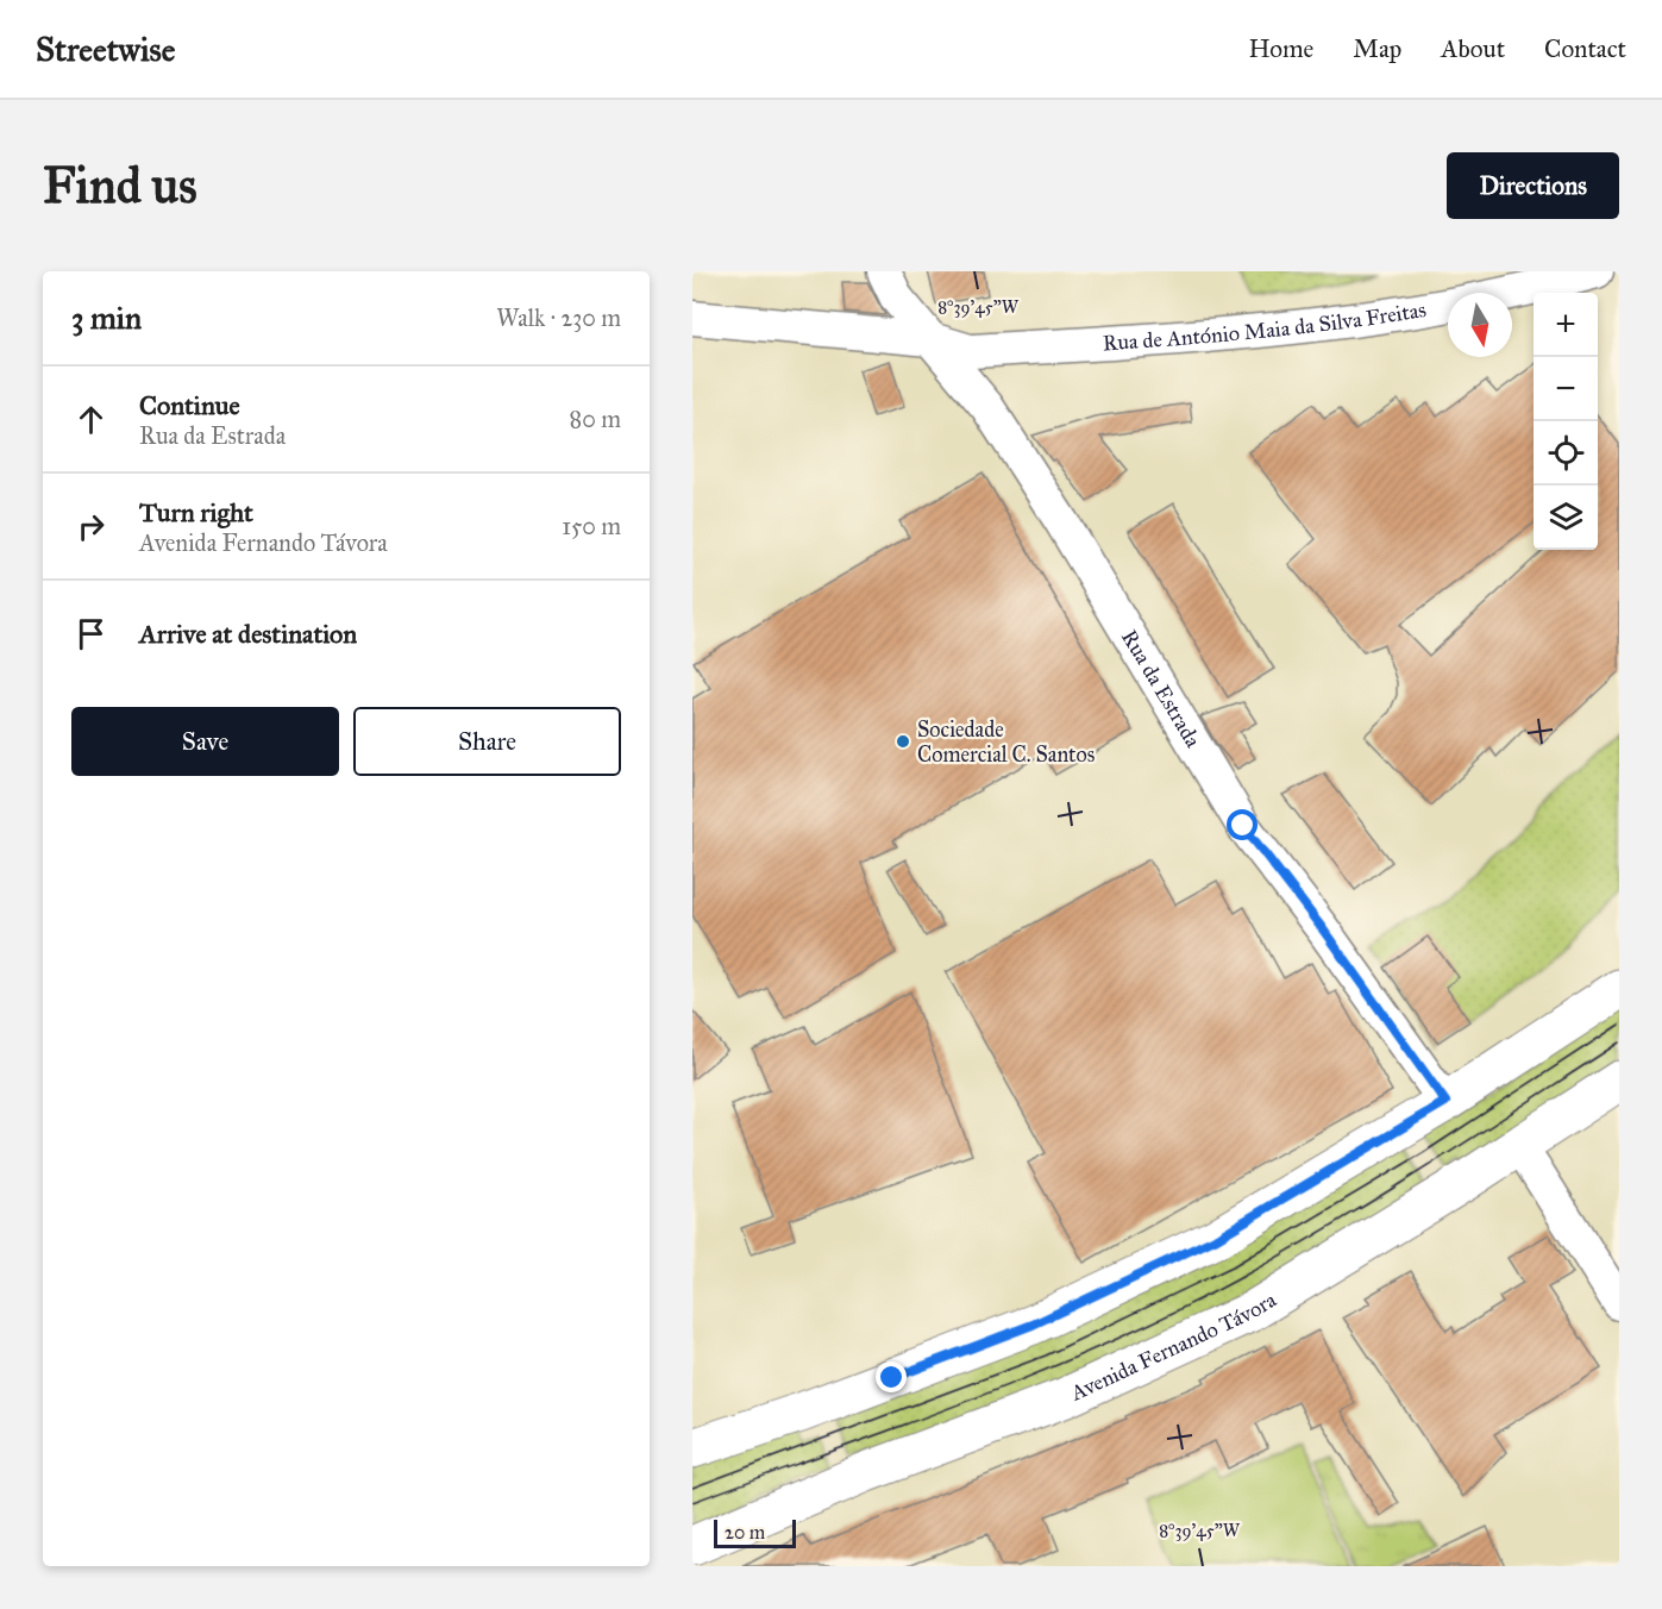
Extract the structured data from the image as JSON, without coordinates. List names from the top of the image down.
{
  "streets": {
    "main road": ["Avenida Fernando Távora"],
    "street": ["Rua de António Maia da Silva Freitas", "Rua da Estrada"]
  },
  "crossings": [
    ["Rua de António Maia da Silva Freitas", "Rua da Estrada"]
  ],
  "places": ["Sociedade Comercial C. Santos"],
  "scale_bar": "20 m",
  "north": "bottom",
  "page": {
    "header": "Streetwise",
    "nav": [
      "Home",
      "Map",
      "About",
      "Contact"
    ],
    "buttons": [
      "Directions",
      ["Save", "Share"]
    ],
    "title": "Find us",
    "heading": ["3 min", "Walk · 230 m"],
    "map_buttons": ["+", "−"],
    "list": [
      ["Continue", "Rua da Estrada", "80 m"],
      ["Turn right", "Avenida Fernando Távora", "150 m"],
      "Arrive at destination"
    ],
    "scale": "20 m"
  },
  "coordinates": ["8°39'45\"W"]
}
